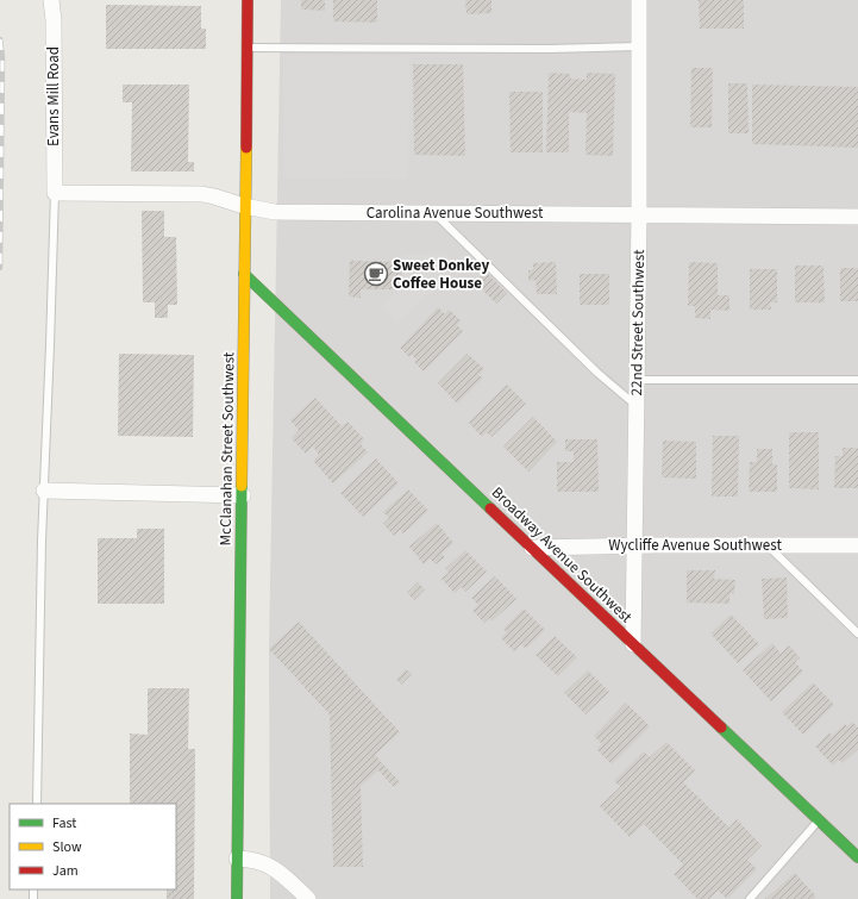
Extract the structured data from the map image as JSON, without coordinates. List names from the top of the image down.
{
  "streets": {
    "main road": ["McClanahan Street Southwest", "Broadway Avenue Southwest"],
    "street": [
      "Evans Mill Road",
      "Carolina Avenue Southwest",
      "22nd Street Southwest",
      "Wycliffe Avenue Southwest"
    ]
  },
  "crossings": [
    ["Evans Mill Road", "Carolina Avenue Southwest"],
    ["Carolina Avenue Southwest", "22nd Street Southwest"],
    ["Carolina Avenue Southwest", "McClanahan Street Southwest"],
    ["22nd Street Southwest", "Wycliffe Avenue Southwest"],
    ["22nd Street Southwest", "Broadway Avenue Southwest"],
    ["McClanahan Street Southwest", "Broadway Avenue Southwest"],
    ["Wycliffe Avenue Southwest", "Broadway Avenue Southwest"]
  ],
  "places": {
    "cafe": ["Sweet Donkey Coffee House"]
  },
  "legend": ["Fast", "Slow", "Jam"]
}
